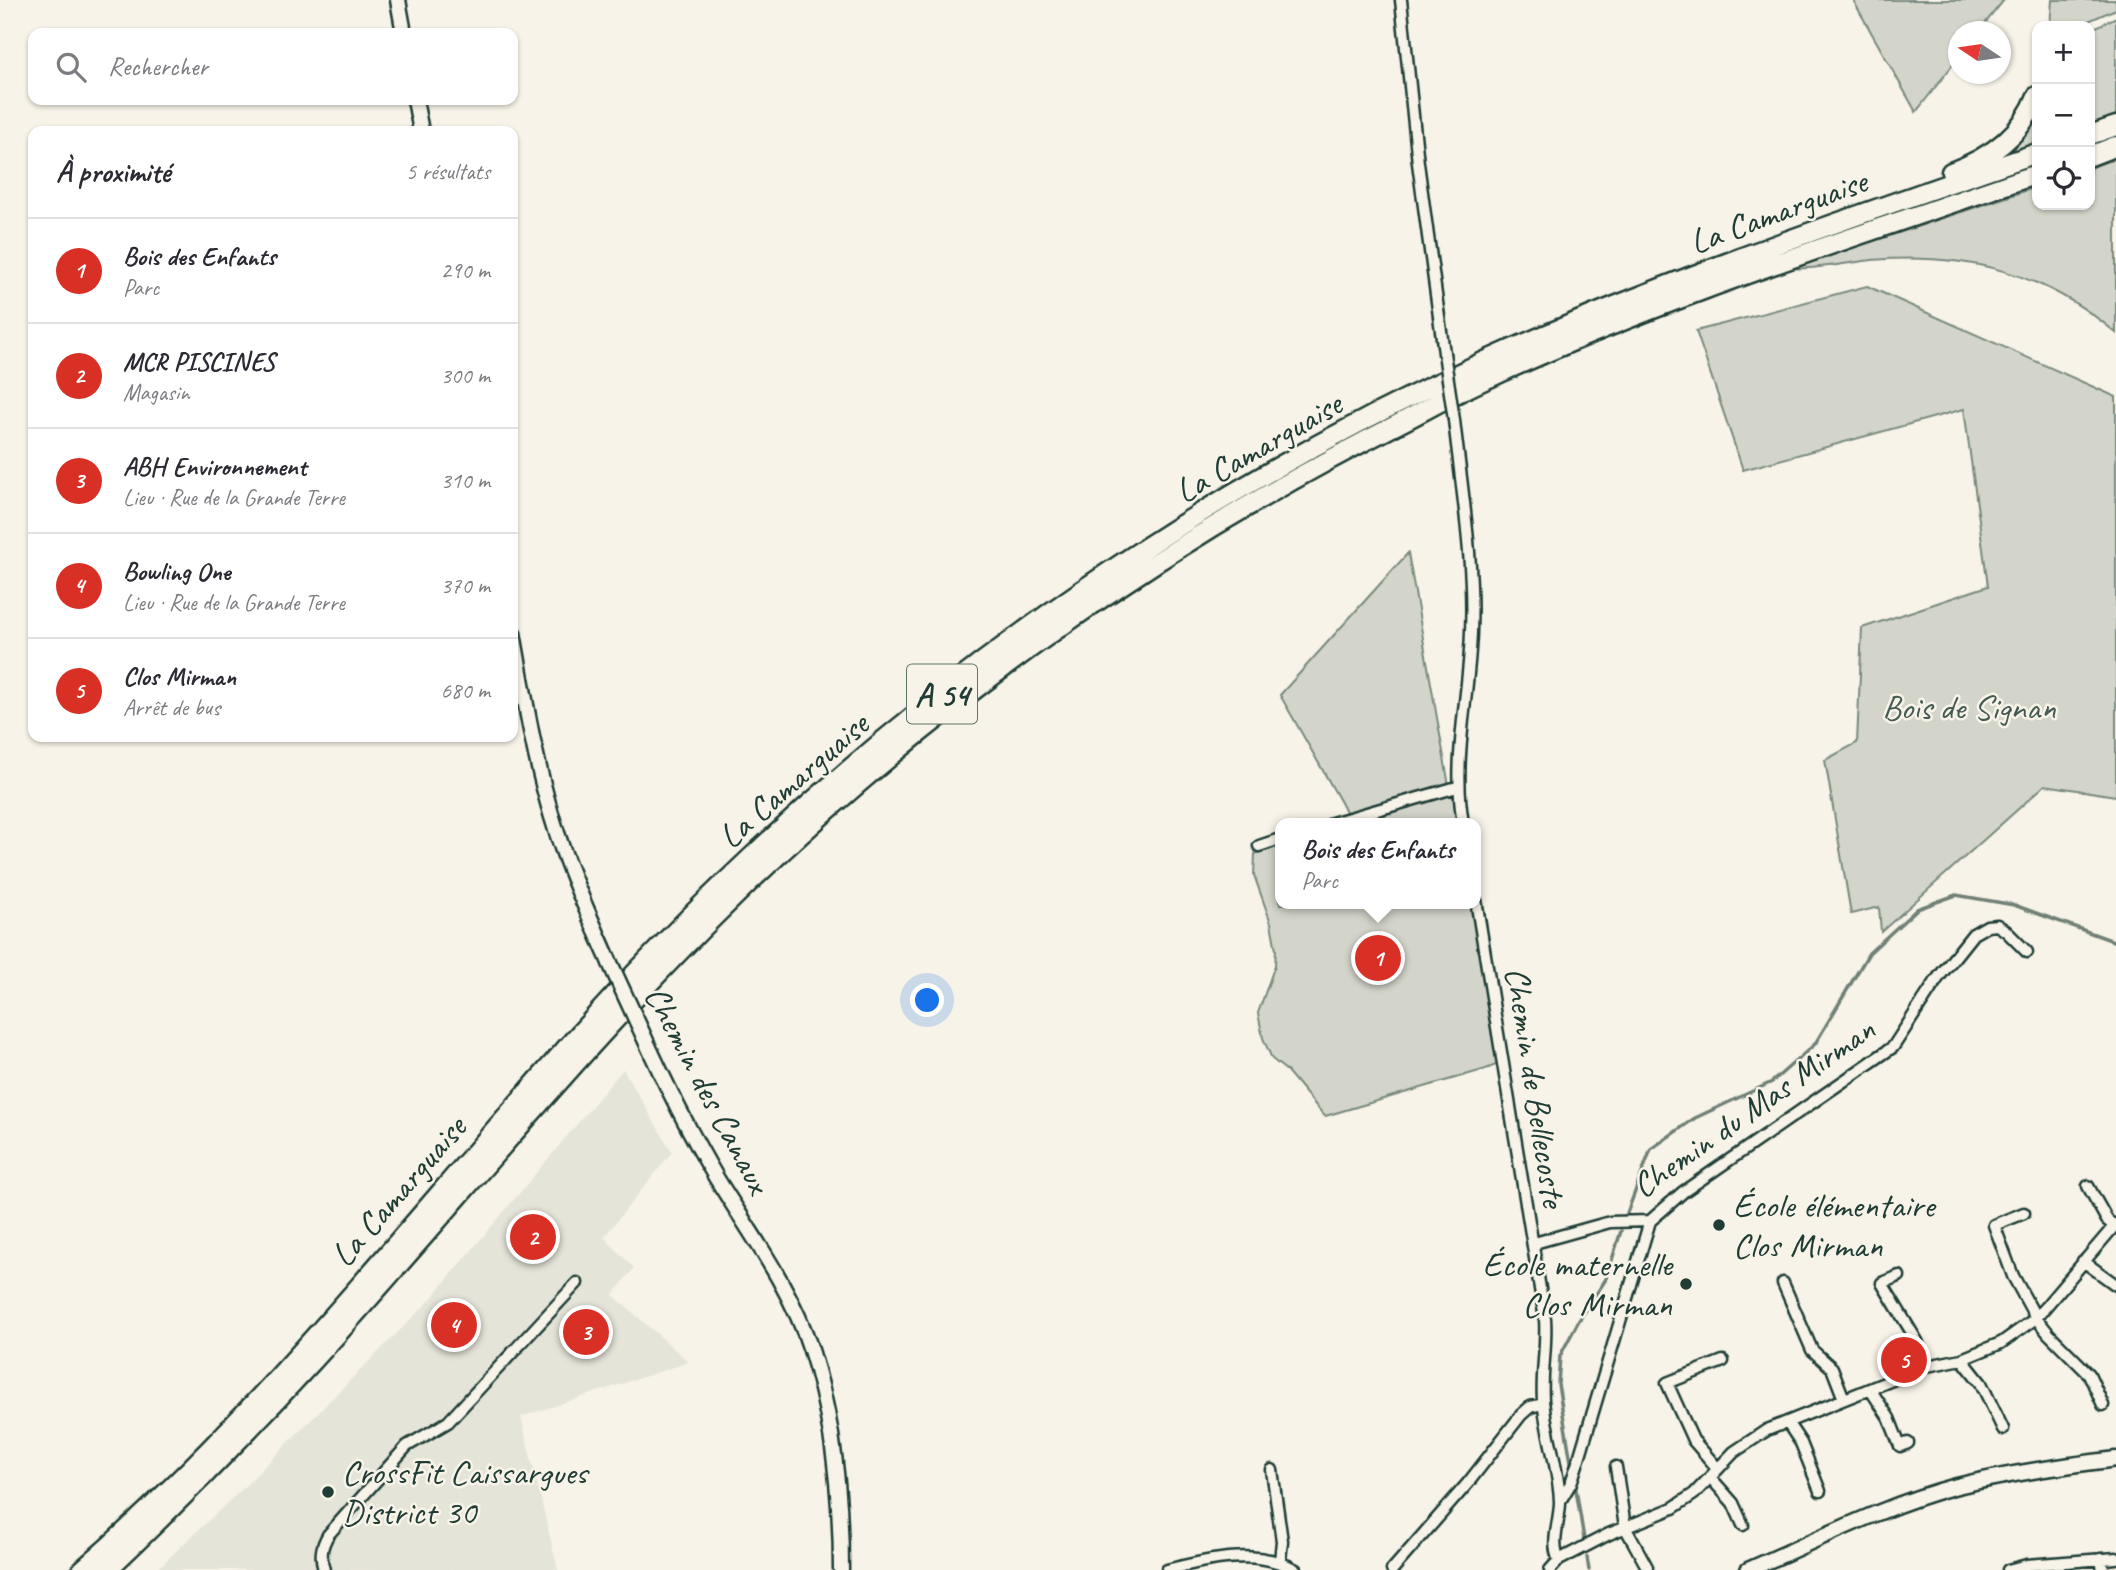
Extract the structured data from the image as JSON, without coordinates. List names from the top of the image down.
{
  "streets": {
    "highway": ["La Camarguaise", "A 54"],
    "main road": ["Chemin des Canaux"],
    "street": ["Chemin de Bellecoste", "Chemin du Mas Mirman"]
  },
  "crossings": [
    ["Chemin de Bellecoste", "Chemin du Mas Mirman"]
  ],
  "parks": ["Bois de Signan"],
  "places": ["École élémentaire Clos Mirman", "École maternelle Clos Mirman", "CrossFit Caissargues District 30"],
  "north": "left",
  "page": {
    "map_buttons": ["+", "−"],
    "search": "Rechercher",
    "heading": ["À proximité", "5 résultats"],
    "list": [
      {
        "mark": "1",
        "name": "Bois des Enfants",
        "note": "Parc",
        "value": "290 m"
      },
      {
        "mark": "2",
        "name": "MCR PISCINES",
        "note": "Magasin",
        "value": "300 m"
      },
      {
        "mark": "3",
        "name": "ABH Environnement",
        "note": "Lieu · Rue de la Grande Terre",
        "value": "310 m"
      },
      {
        "mark": "4",
        "name": "Bowling One",
        "note": "Lieu · Rue de la Grande Terre",
        "value": "370 m"
      },
      {
        "mark": "5",
        "name": "Clos Mirman",
        "note": "Arrêt de bus",
        "value": "680 m"
      }
    ],
    "popup": ["Bois des Enfants", "Parc"],
    "pins": [
      "1",
      "2",
      "4",
      "3",
      "5"
    ]
  }
}
